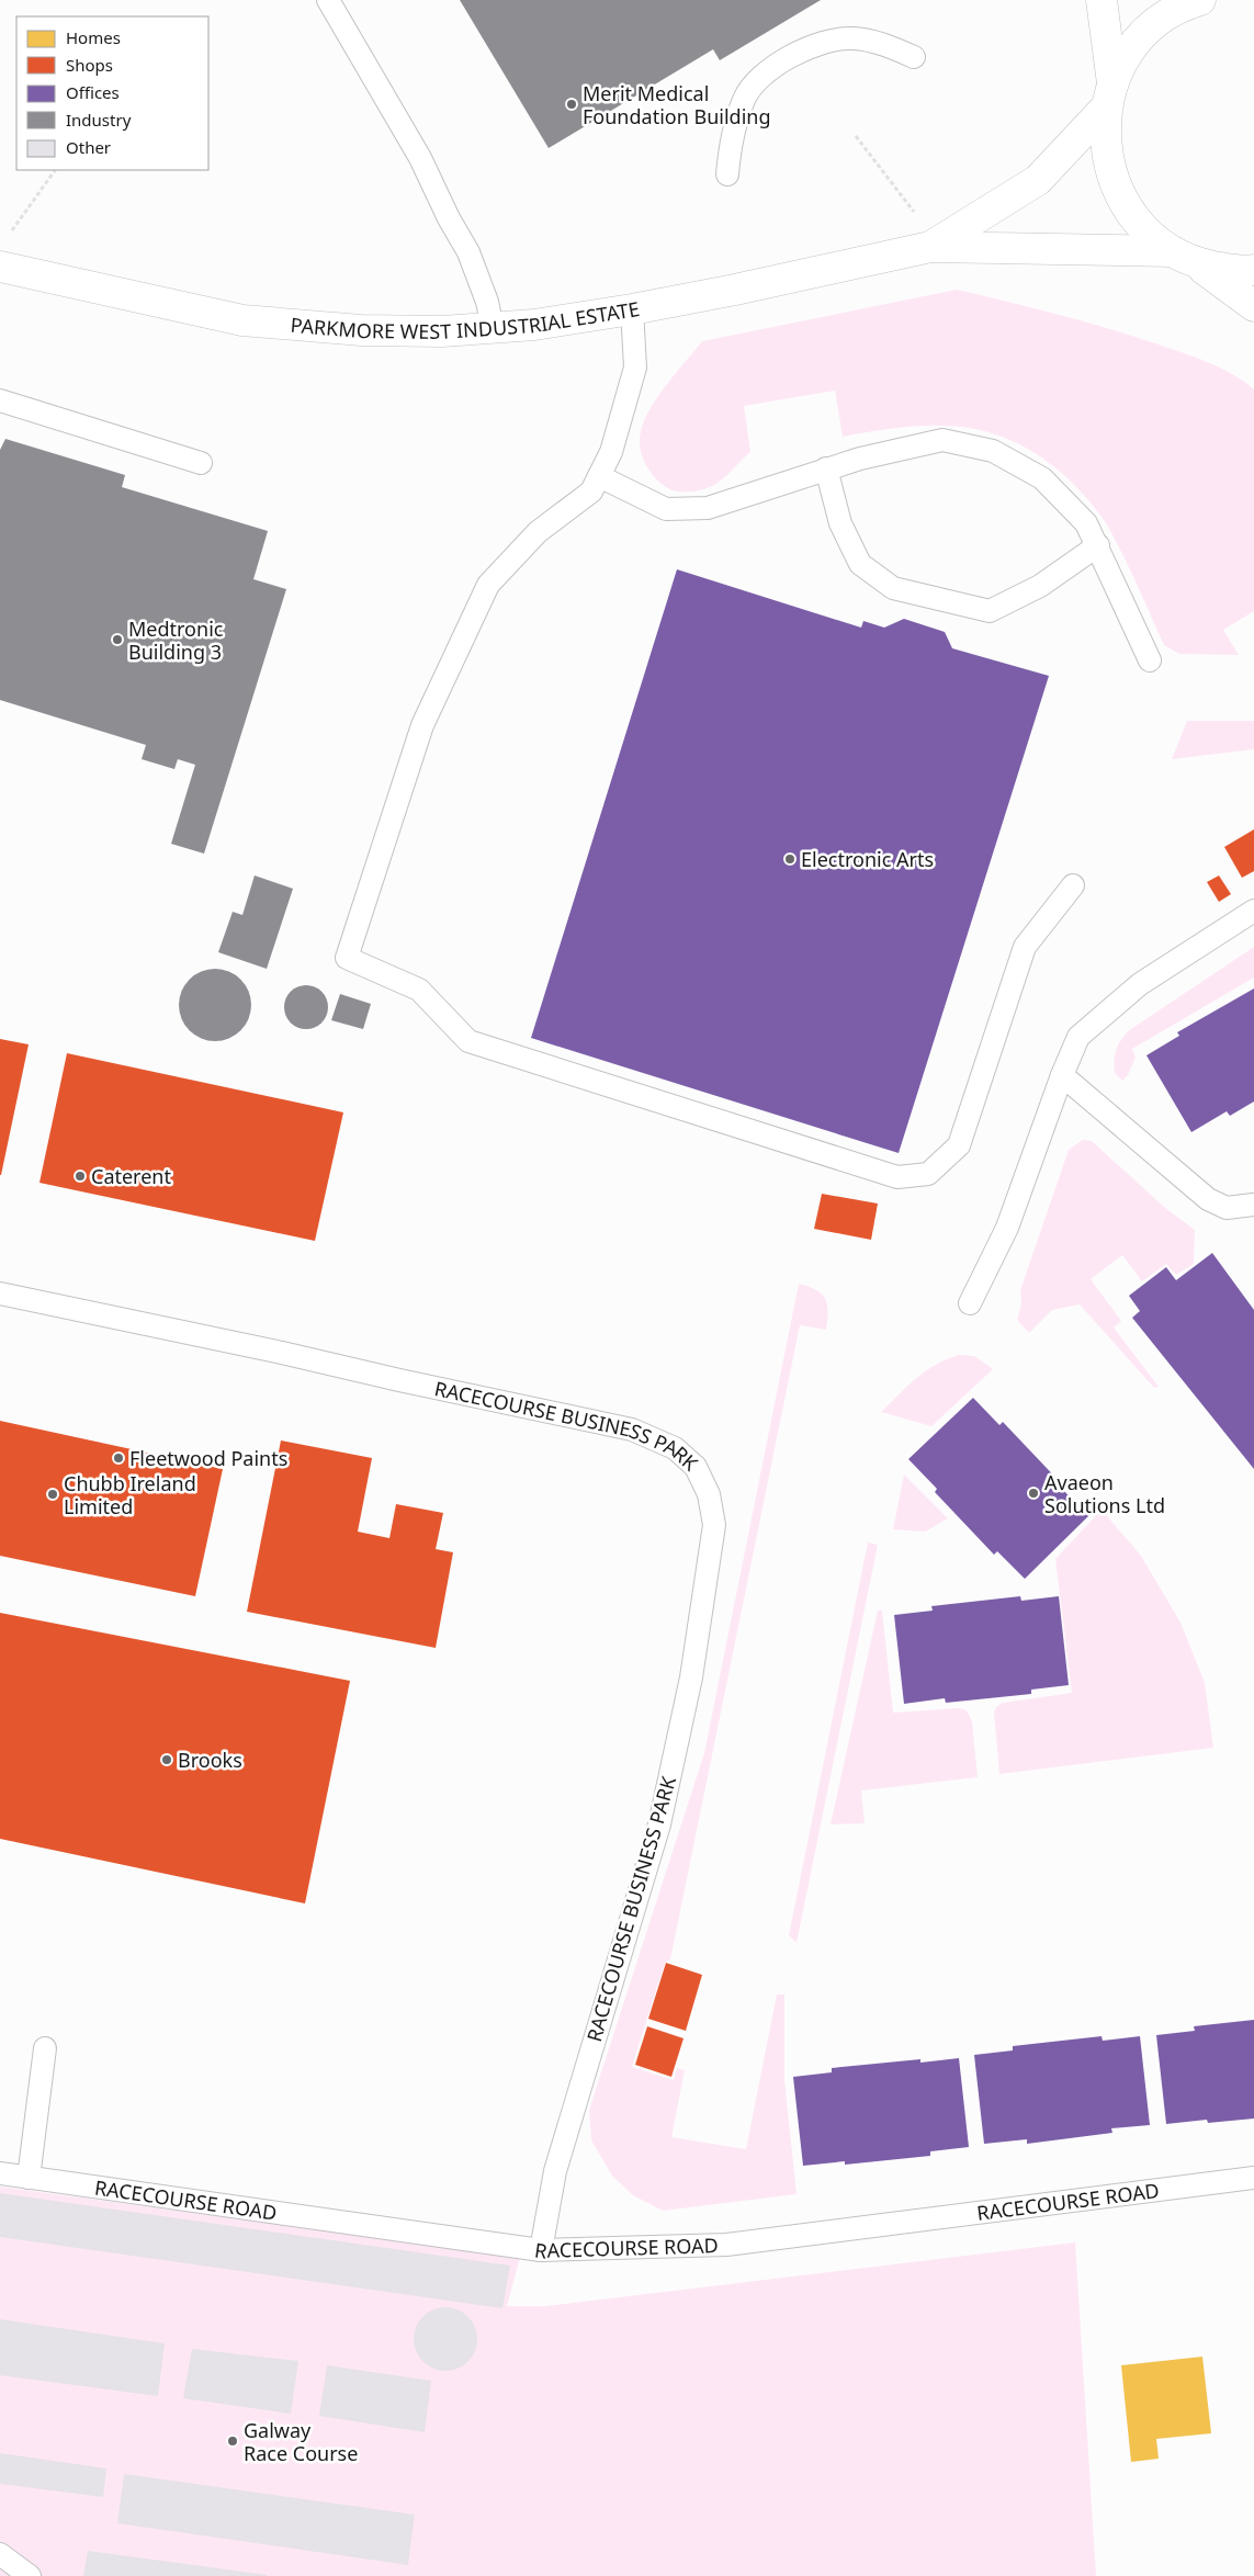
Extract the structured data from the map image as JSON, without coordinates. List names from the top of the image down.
{
  "streets": {
    "street": ["PARKMORE WEST INDUSTRIAL ESTATE"],
    "lane": ["RACECOURSE BUSINESS PARK", "RACECOURSE ROAD"]
  },
  "crossings": [
    ["RACECOURSE BUSINESS PARK", "RACECOURSE ROAD"]
  ],
  "places": [
    "Merit Medical Foundation Building",
    "Medtronic Building 3",
    "Electronic Arts",
    "Caterent",
    "Fleetwood Paints",
    "Avaeon Solutions Ltd",
    "Chubb Ireland Limited",
    "Brooks",
    "Galway Race Course"
  ],
  "legend": [
    "Homes",
    "Shops",
    "Offices",
    "Industry",
    "Other"
  ]
}
